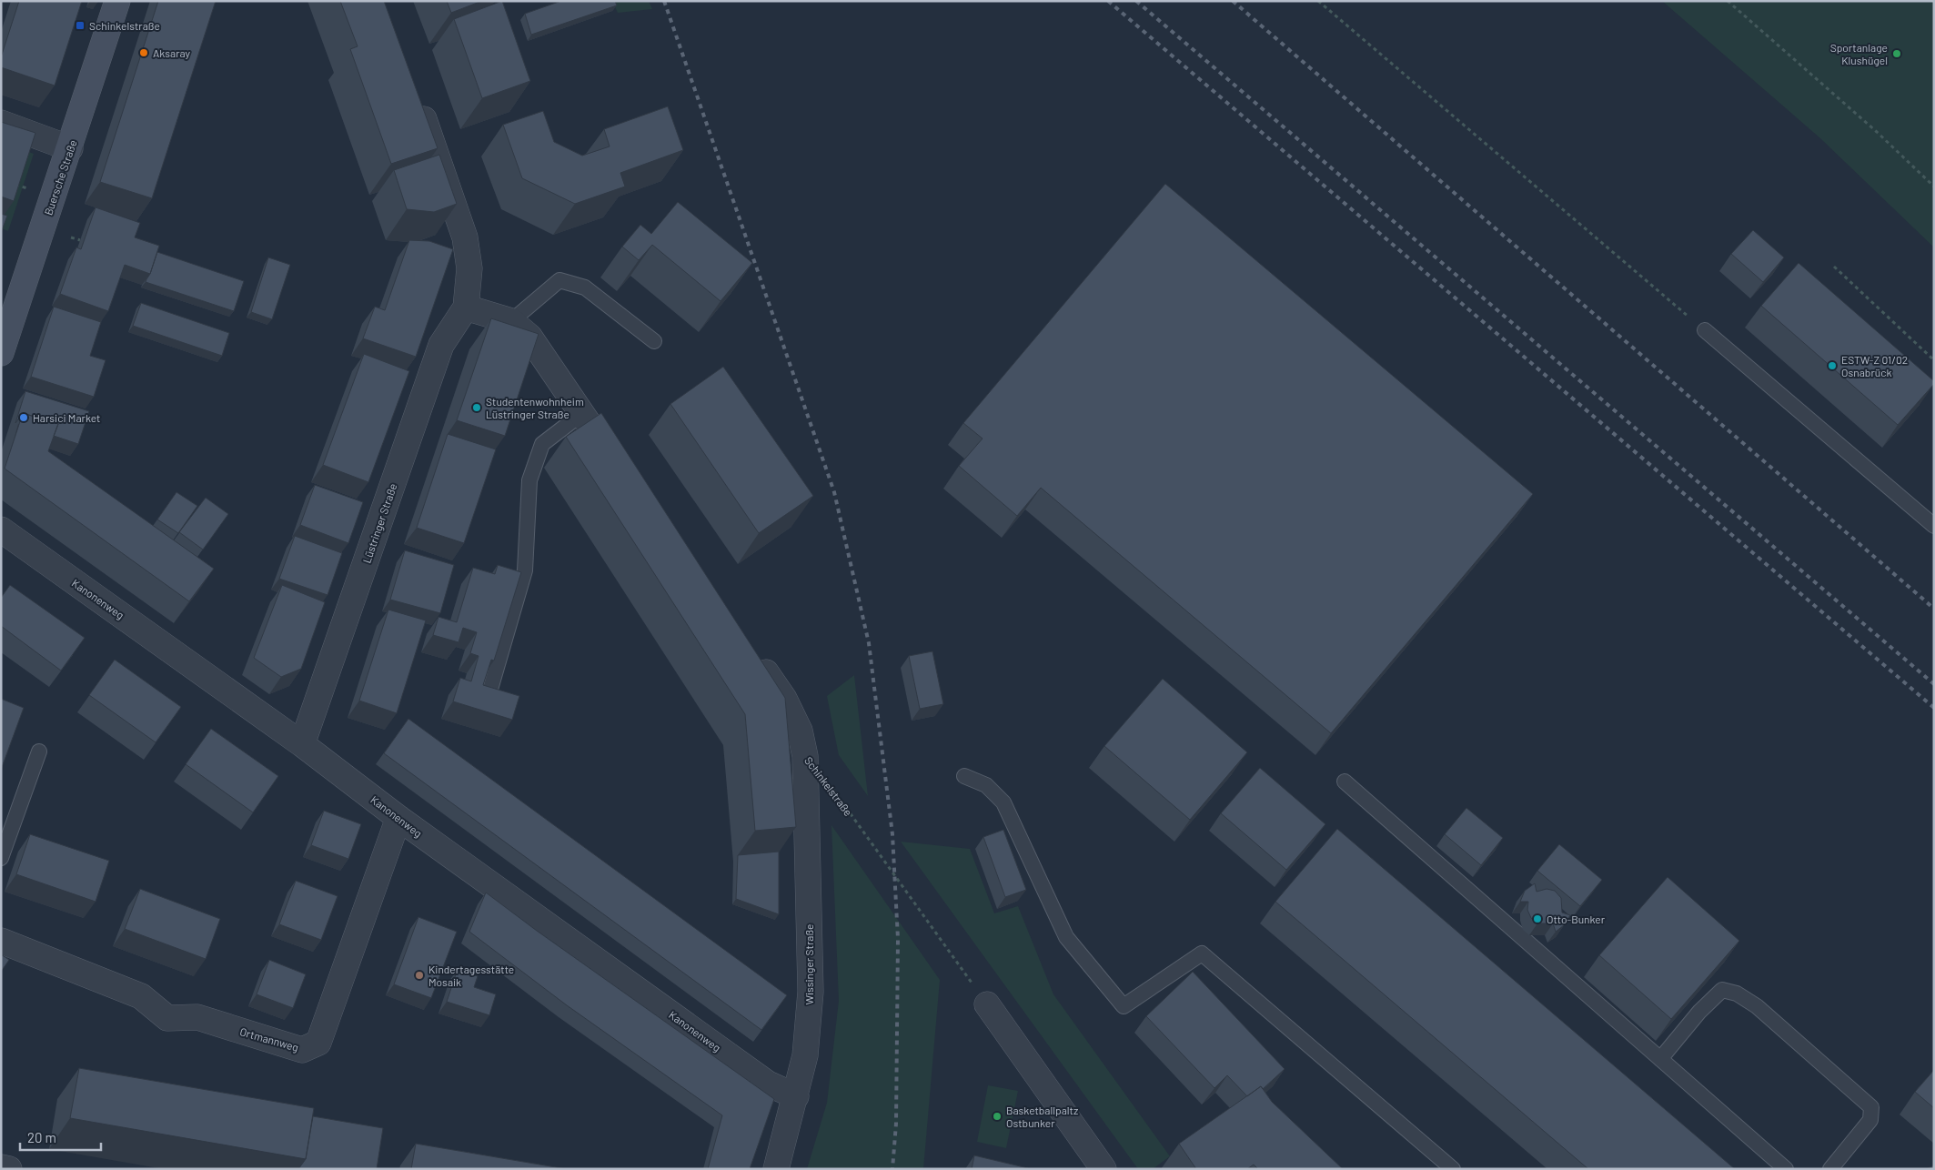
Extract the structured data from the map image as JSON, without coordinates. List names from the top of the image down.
{
  "streets": {
    "main road": ["Buersche Straße"],
    "street": [
      "Lüstringer Straße",
      "Kanonenweg",
      "Schinkelstraße",
      "Wissinger Straße",
      "Ortmannweg"
    ]
  },
  "crossings": [
    ["Lüstringer Straße", "Kanonenweg"],
    ["Kanonenweg", "Wissinger Straße"],
    ["Kanonenweg", "Ortmannweg"],
    ["Schinkelstraße", "Wissinger Straße"]
  ],
  "places": {
    "transit": ["Schinkelstraße"],
    "other": [
      "Aksaray",
      "Sportanlage Klushügel",
      "ESTW-Z 01/02 Osnabrück",
      "Studentenwohnheim Lüstringer Straße",
      "Harsici Market",
      "Otto-Bunker",
      "Kindertagesstätte Mosaik",
      "Basketballpaltz Ostbunker"
    ]
  },
  "scale_bar": "20 m"
}
